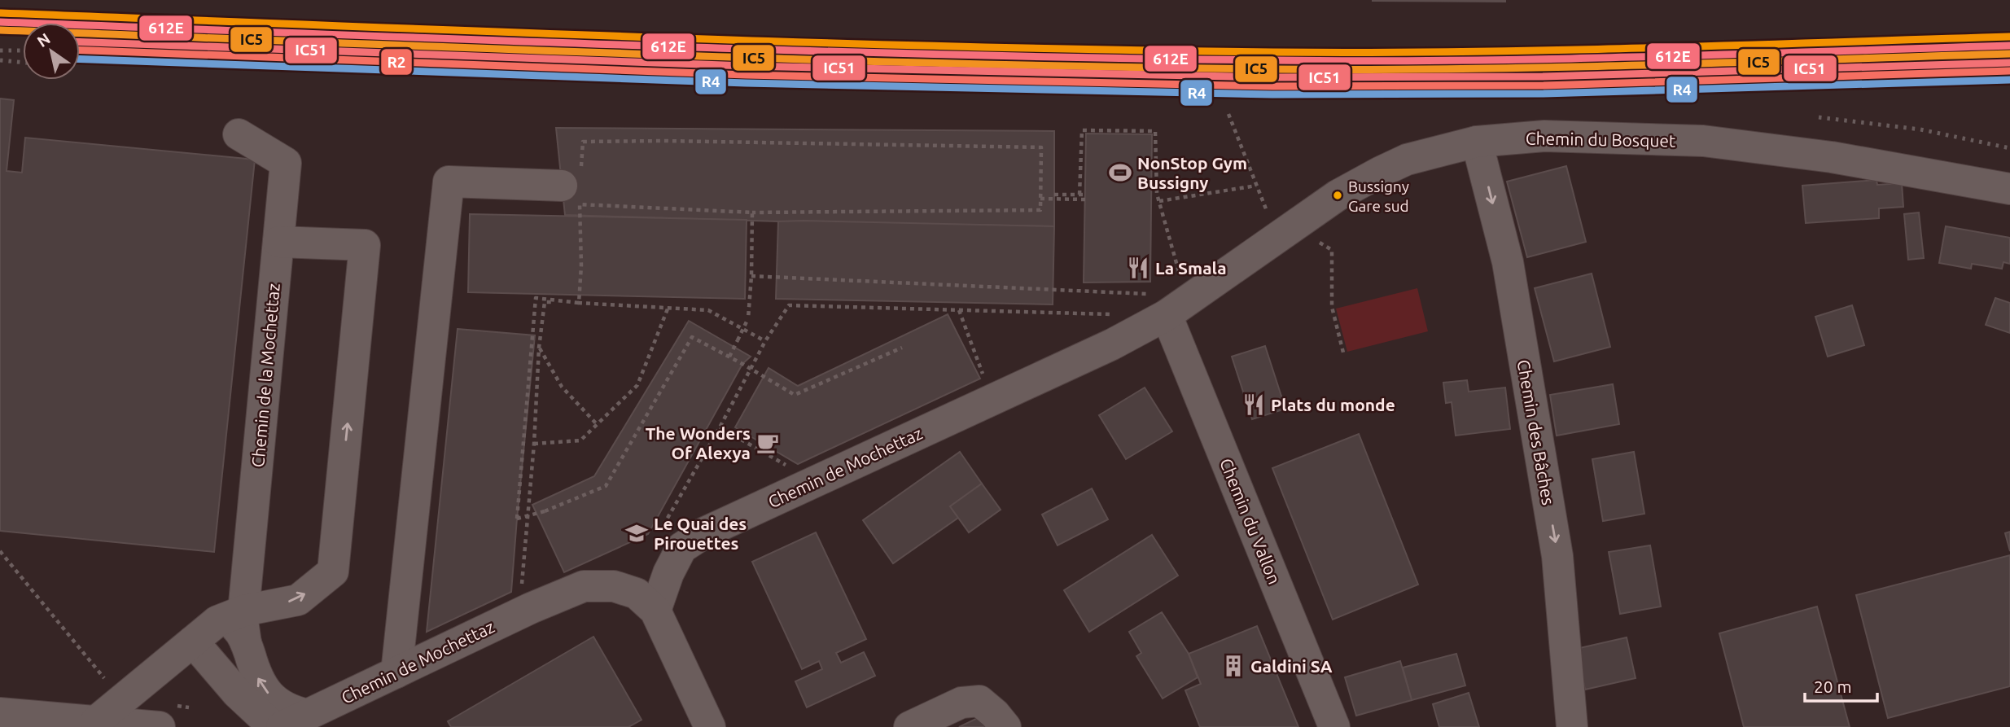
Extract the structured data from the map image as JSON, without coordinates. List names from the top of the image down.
{
  "streets": {
    "street": [
      "Chemin du Bosquet",
      "Chemin de la Mochettaz",
      "Chemin des Bâches",
      "Chemin de Mochettaz",
      "Chemin du Vallon"
    ]
  },
  "crossings": [
    ["Chemin du Bosquet", "Chemin des Bâches"],
    ["Chemin du Bosquet", "Chemin de Mochettaz"],
    ["Chemin du Bosquet", "Chemin du Vallon"],
    ["Chemin de la Mochettaz", "Chemin de Mochettaz"],
    ["Chemin de Mochettaz", "Chemin du Vallon"]
  ],
  "one_way": ["Chemin des Bâches"],
  "places": {
    "sports": ["NonStop Gym Bussigny"],
    "other": ["Bussigny Gare sud"],
    "restaurant": ["La Smala", "Plats du monde"],
    "cafe": ["The Wonders Of Alexya"],
    "school or university": ["Le Quai des Pirouettes"],
    "building": ["Galdini SA"]
  },
  "lines": [
    "transit line 612E",
    "transit line IC5",
    "transit line IC51",
    "transit line R2",
    "transit line R4"
  ],
  "scale_bar": "20 m",
  "north": "top left"
}
